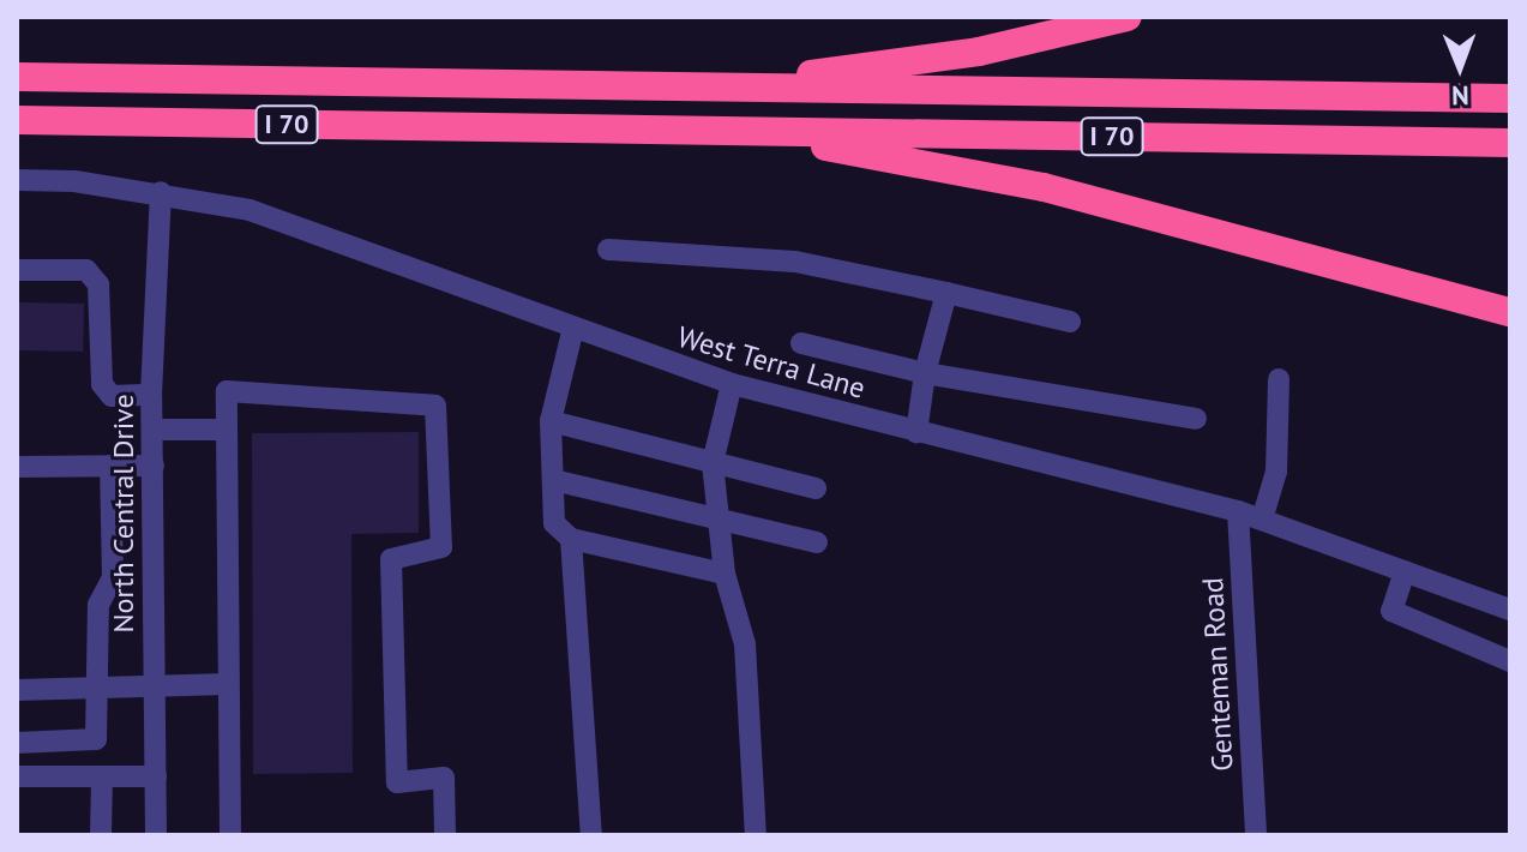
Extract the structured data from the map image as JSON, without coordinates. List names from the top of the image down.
{
  "streets": {
    "highway": ["I 70"],
    "street": ["West Terra Lane", "North Central Drive", "Genteman Road"]
  },
  "crossings": [
    ["West Terra Lane", "North Central Drive"],
    ["West Terra Lane", "Genteman Road"]
  ],
  "north": "bottom"
}
